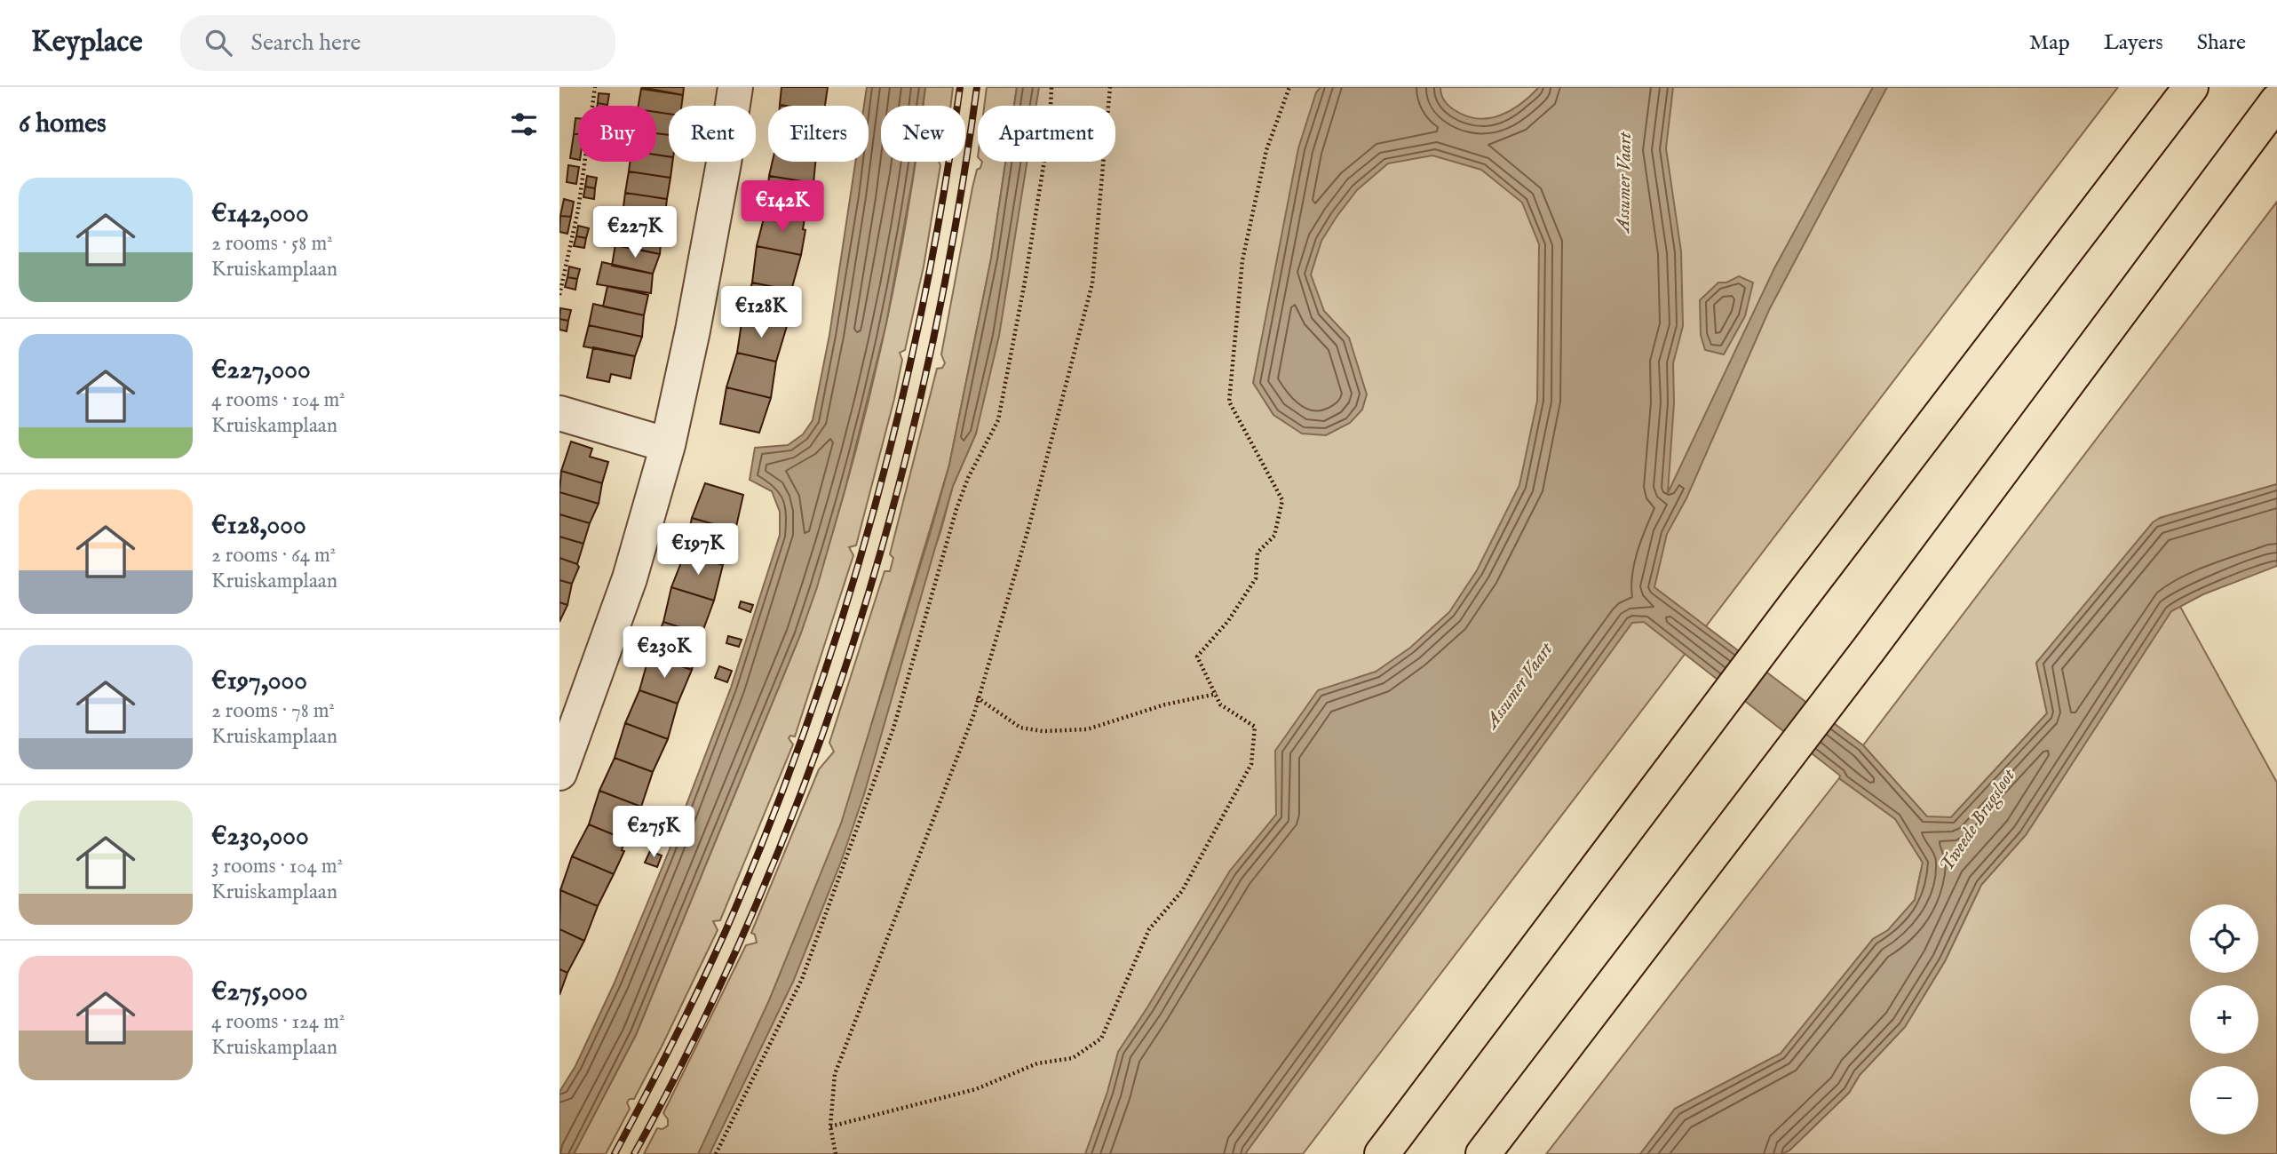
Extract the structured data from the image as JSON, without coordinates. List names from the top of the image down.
{
  "water": ["Assumer Vaart", "Tweede Brugsloot"],
  "page": {
    "header": "Keyplace",
    "search": "Search here",
    "nav": ["Map", "Layers", "Share"],
    "heading": "6 homes",
    "chip": [
      "Buy",
      "Rent",
      "Filters",
      "New",
      "Apartment"
    ],
    "list": [
      {
        "name": "€142,000",
        "note": "2 rooms · 58 m² · Kruiskamplaan"
      },
      {
        "name": "€227,000",
        "note": "4 rooms · 104 m² · Kruiskamplaan"
      },
      {
        "name": "€128,000",
        "note": "2 rooms · 64 m² · Kruiskamplaan"
      },
      {
        "name": "€197,000",
        "note": "2 rooms · 78 m² · Kruiskamplaan"
      },
      {
        "name": "€230,000",
        "note": "3 rooms · 104 m² · Kruiskamplaan"
      },
      {
        "name": "€275,000",
        "note": "4 rooms · 124 m² · Kruiskamplaan"
      }
    ],
    "price": [
      "€142K",
      "€227K",
      "€128K",
      "€197K",
      "€230K",
      "€275K"
    ],
    "map_buttons": ["+", "−"]
  }
}
